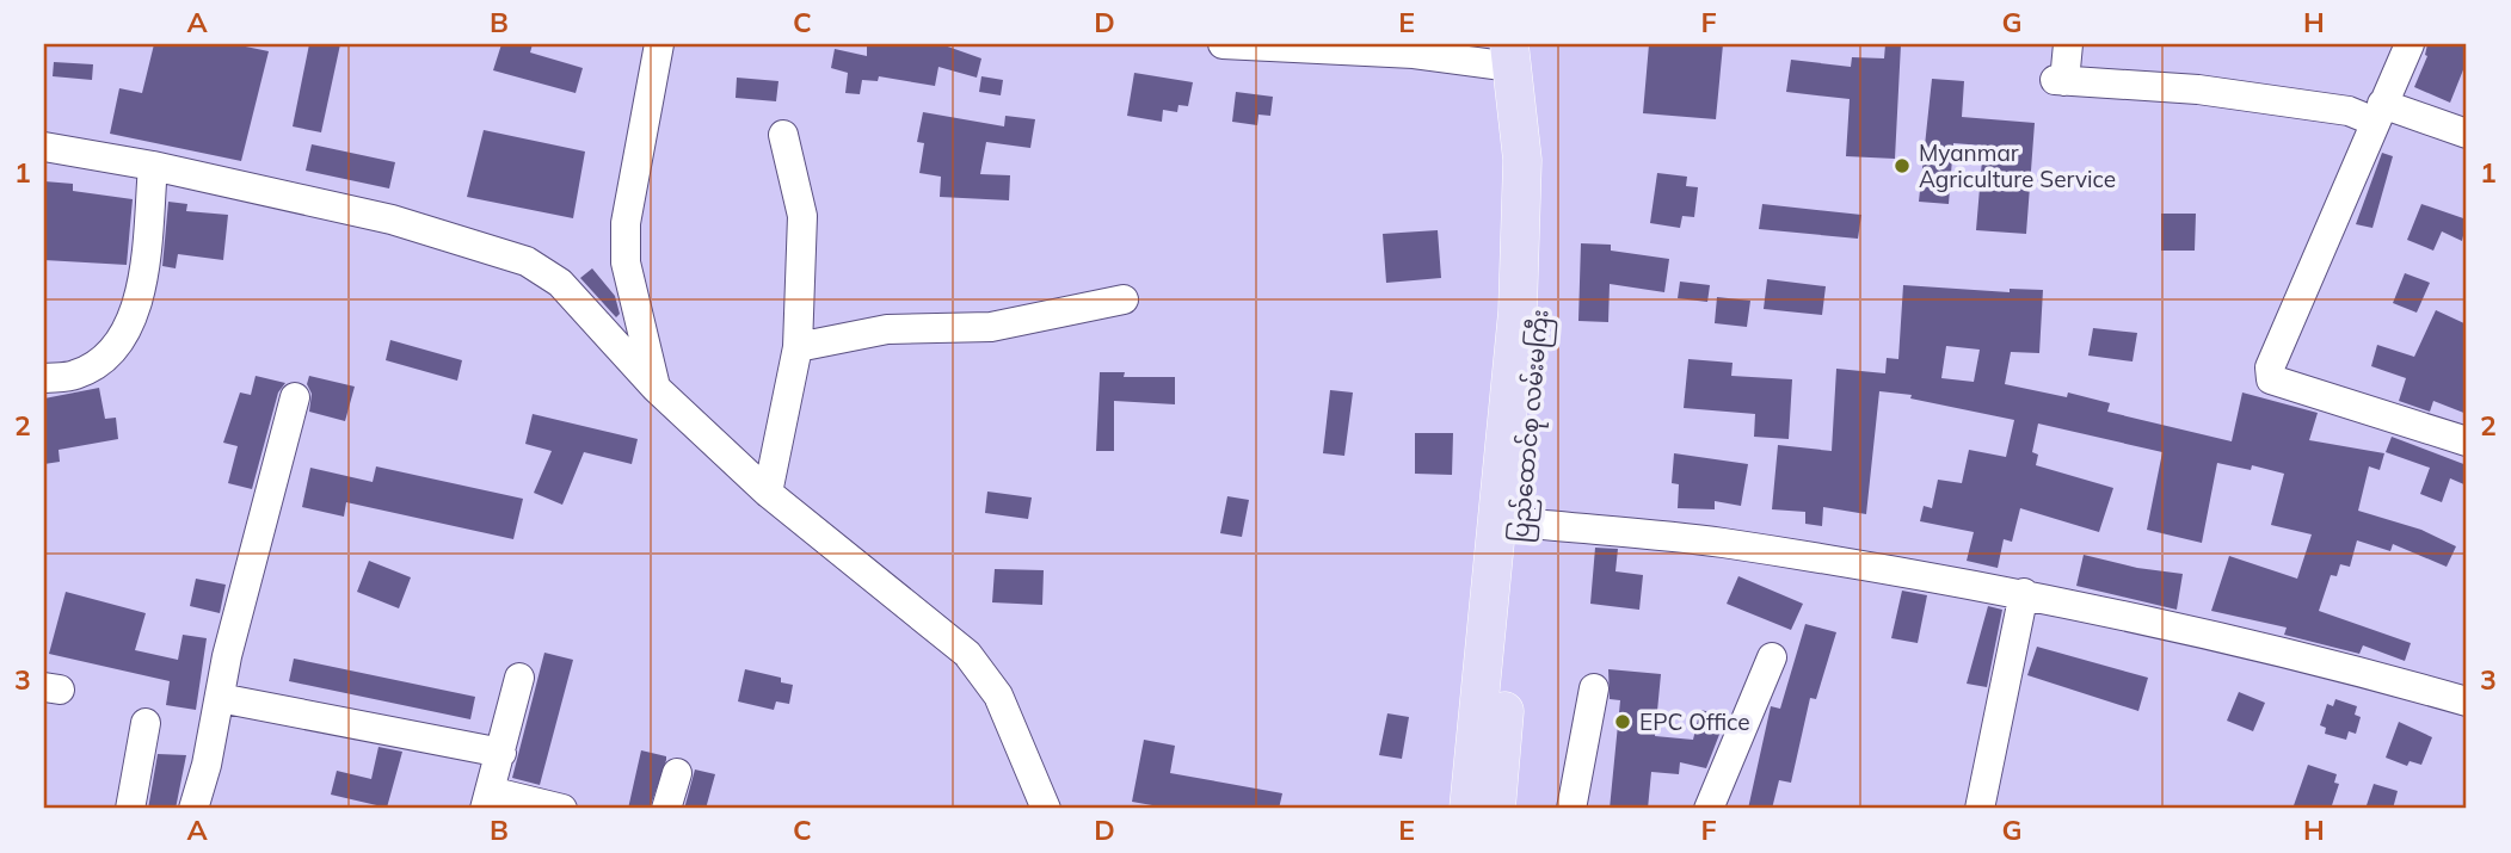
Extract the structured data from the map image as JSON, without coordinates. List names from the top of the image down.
{
  "streets": {
    "main road": ["ပြည်ထောင်စု လမ်းမကြီး"]
  },
  "places": ["Myanmar Agriculture Service", "EPC Office"],
  "grid": {
    "columns": [
      "A",
      "B",
      "C",
      "D",
      "E",
      "F",
      "G",
      "H"
    ],
    "rows": ["1", "2", "3"]
  }
}
